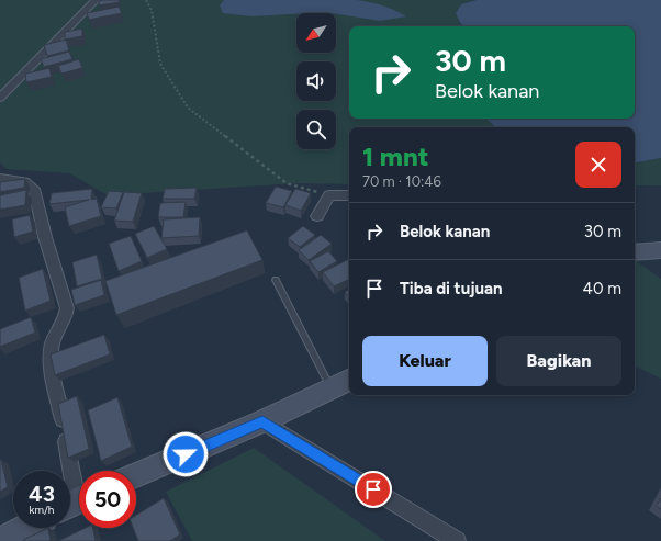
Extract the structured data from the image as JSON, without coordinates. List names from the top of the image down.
{
  "north": "bottom left",
  "page": {
    "turn": ["30 m", "Belok kanan"],
    "heading": ["1 mnt", "70 m · 10:46"],
    "list": [
      {
        "name": "Belok kanan",
        "value": "30 m"
      },
      {
        "name": "Tiba di tujuan",
        "value": "40 m"
      }
    ],
    "buttons": ["Keluar", "Bagikan"],
    "speed": "43 km/h",
    "limit": "50"
  }
}
